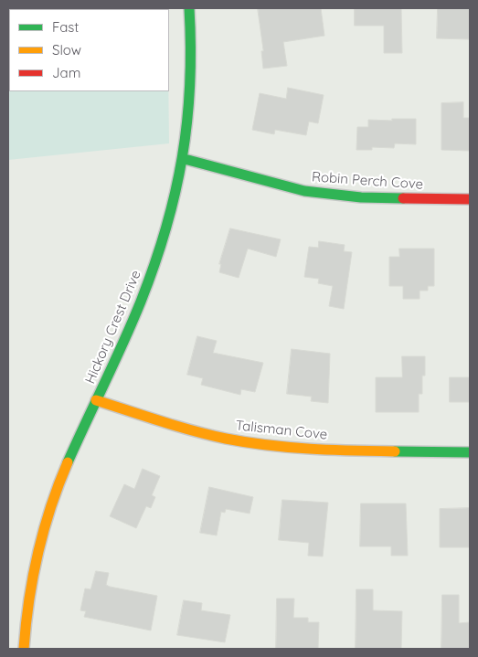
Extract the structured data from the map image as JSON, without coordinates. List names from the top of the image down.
{
  "streets": {
    "street": ["Robin Perch Cove", "Hickory Crest Drive", "Talisman Cove"]
  },
  "crossings": [
    ["Robin Perch Cove", "Hickory Crest Drive"],
    ["Hickory Crest Drive", "Talisman Cove"]
  ],
  "legend": ["Fast", "Slow", "Jam"]
}
